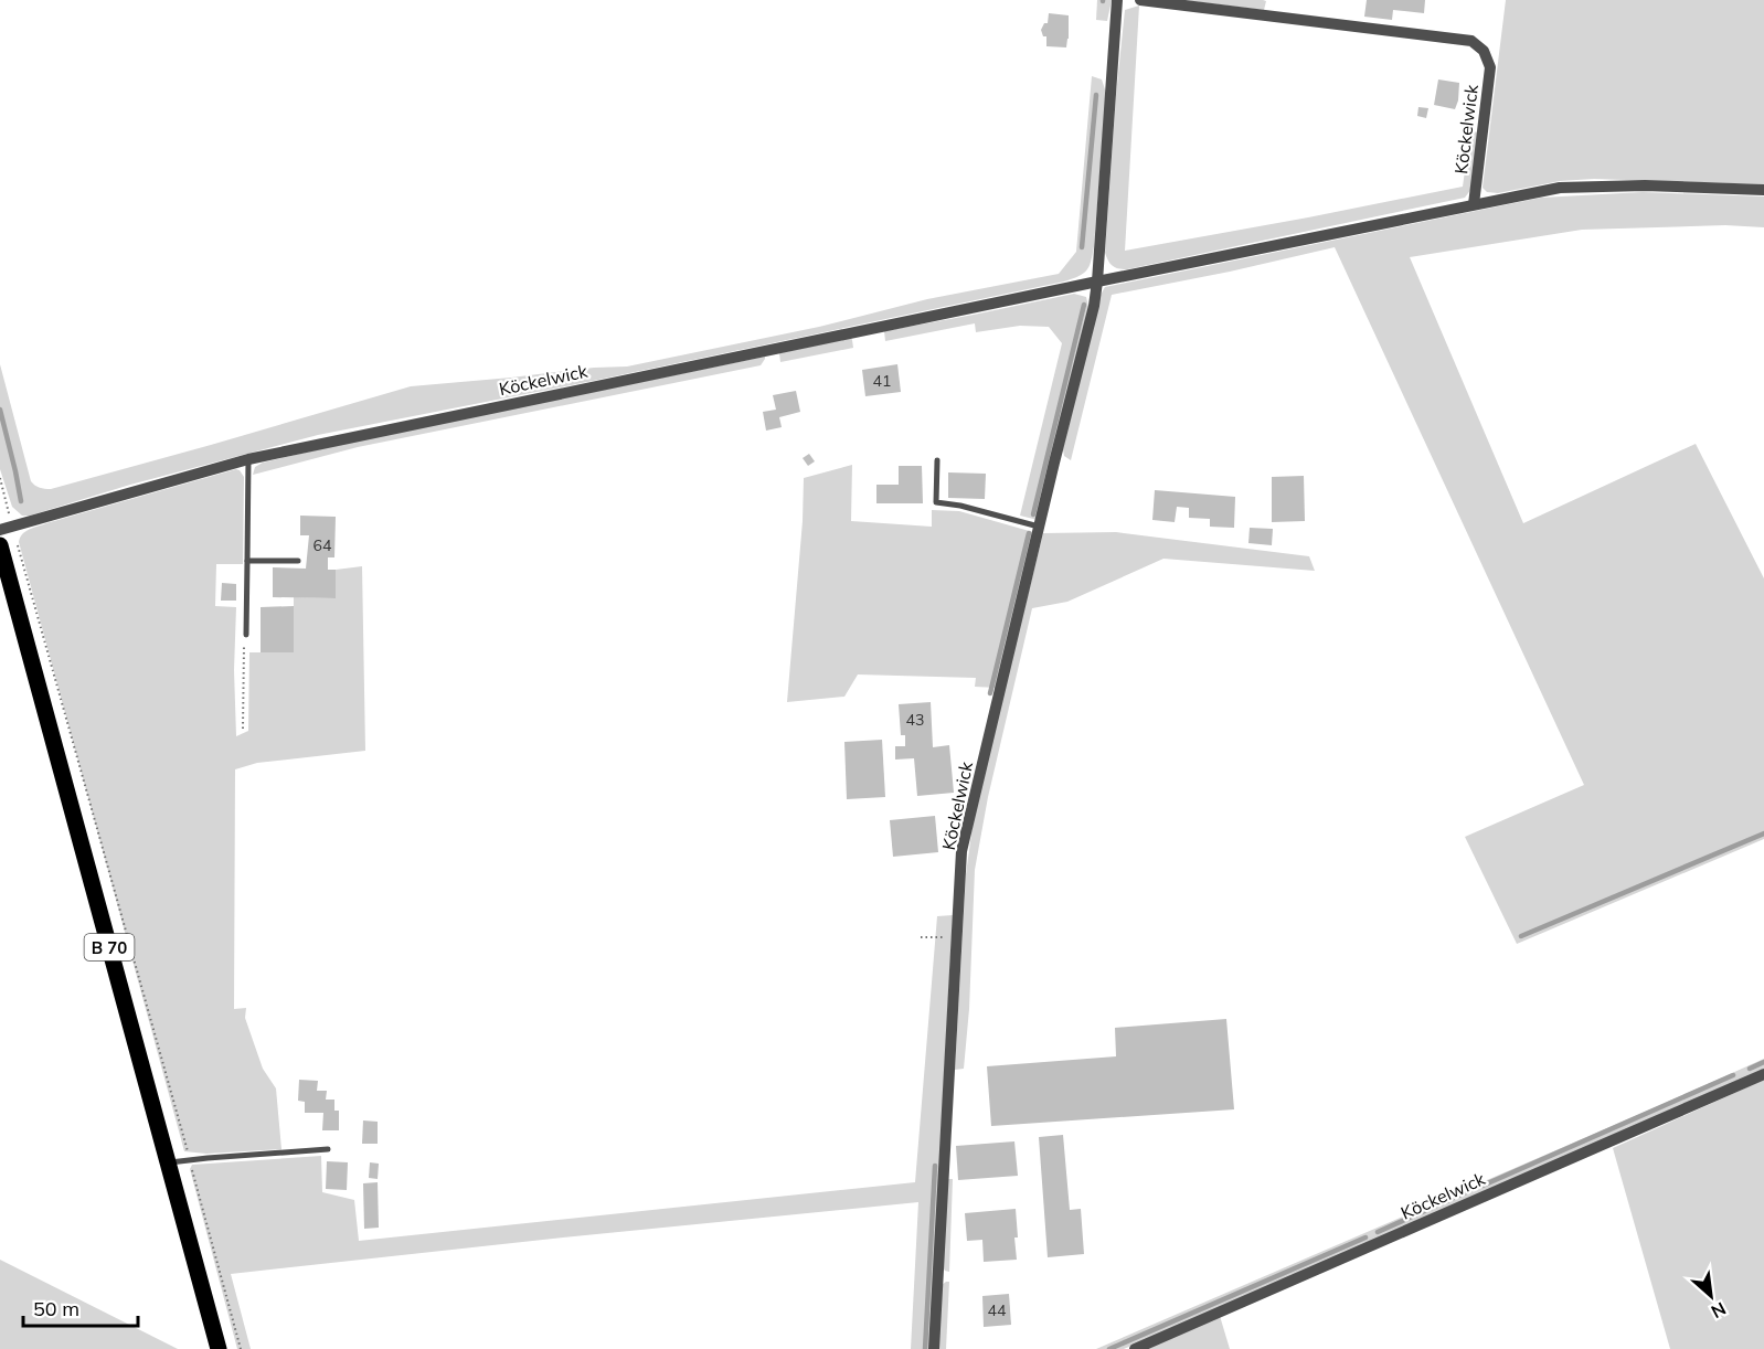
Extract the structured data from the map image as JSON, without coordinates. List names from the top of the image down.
{
  "streets": {
    "main road": ["B 70"],
    "street": ["Köckelwick"]
  },
  "house_numbers": [
    "41",
    "64",
    "43",
    "44"
  ],
  "scale_bar": "50 m",
  "north": "bottom right"
}
